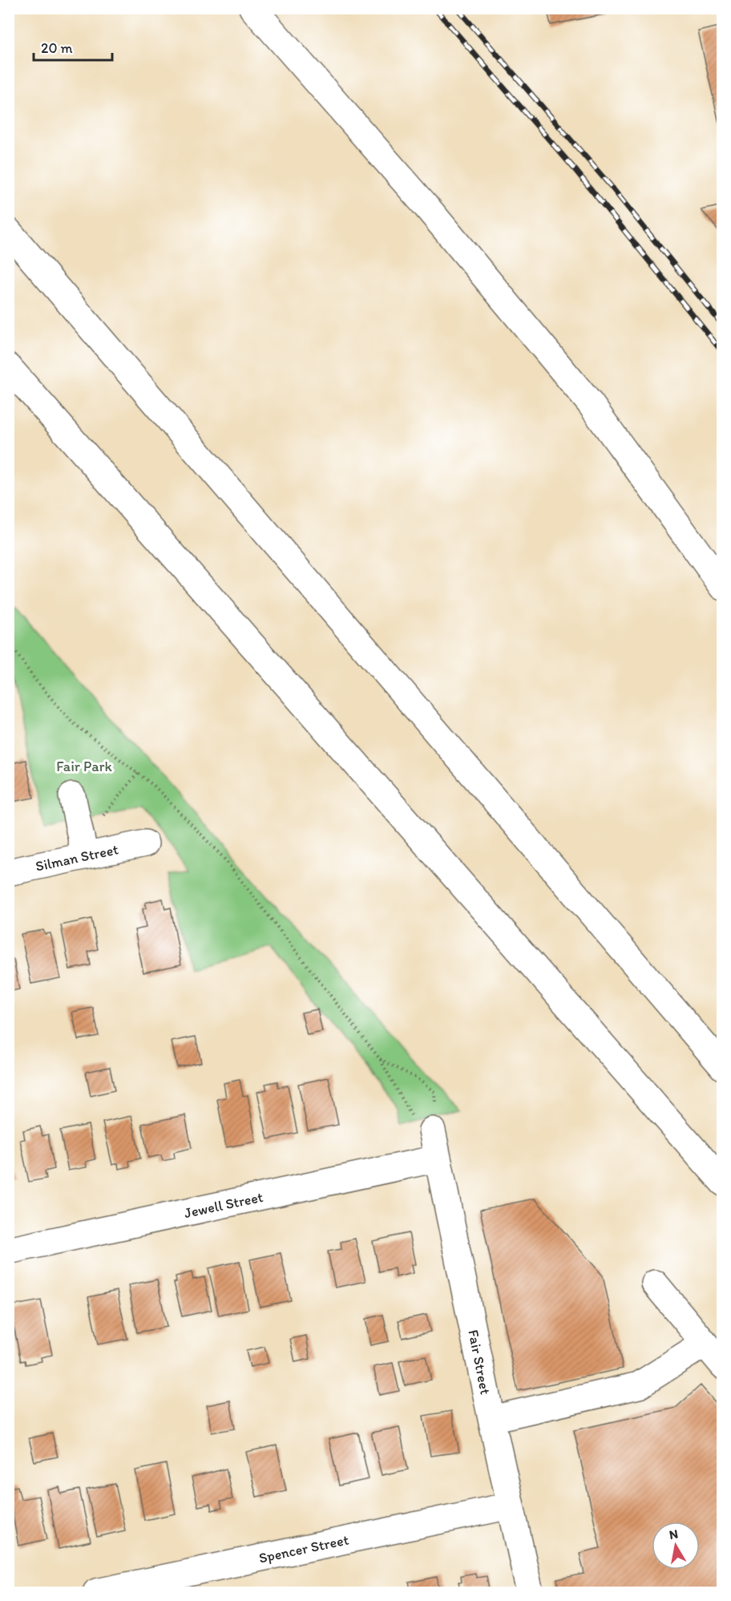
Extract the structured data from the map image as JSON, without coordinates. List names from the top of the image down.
{
  "streets": {
    "street": [
      "Silman Street",
      "Jewell Street",
      "Fair Street",
      "Spencer Street"
    ]
  },
  "crossings": [
    ["Jewell Street", "Fair Street"],
    ["Fair Street", "Spencer Street"]
  ],
  "parks": ["Fair Park"],
  "scale_bar": "20 m",
  "north": "top"
}
